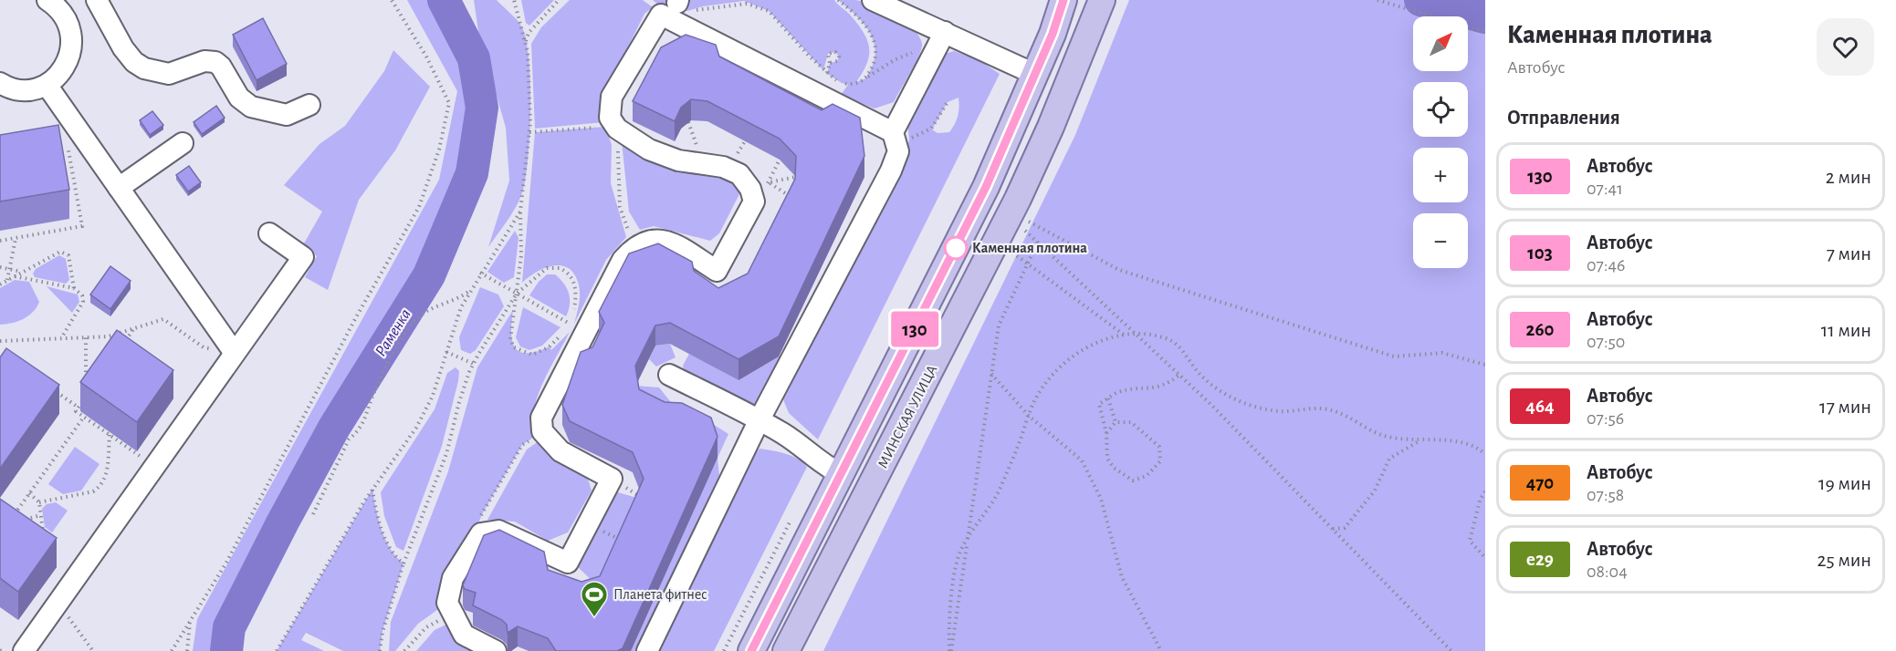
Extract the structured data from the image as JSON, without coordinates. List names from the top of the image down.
{
  "streets": {
    "main road": ["МИНСКАЯ УЛИЦА"]
  },
  "water": ["Раменка"],
  "places": {
    "other": ["Каменная плотина"],
    "sports": ["Планета фитнес"]
  },
  "lines": ["bus line 130"],
  "north": "top right",
  "page": {
    "on_map": "130",
    "heading": [
      ["Каменная плотина", "Автобус"],
      "Отправления"
    ],
    "map_buttons": ["+", "−"],
    "list": [
      {
        "mark": "130",
        "name": "Автобус",
        "note": "07:41",
        "value": "2 мин"
      },
      {
        "mark": "103",
        "name": "Автобус",
        "note": "07:46",
        "value": "7 мин"
      },
      {
        "mark": "260",
        "name": "Автобус",
        "note": "07:50",
        "value": "11 мин"
      },
      {
        "mark": "464",
        "name": "Автобус",
        "note": "07:56",
        "value": "17 мин"
      },
      {
        "mark": "470",
        "name": "Автобус",
        "note": "07:58",
        "value": "19 мин"
      },
      {
        "mark": "е29",
        "name": "Автобус",
        "note": "08:04",
        "value": "25 мин"
      }
    ]
  }
}
